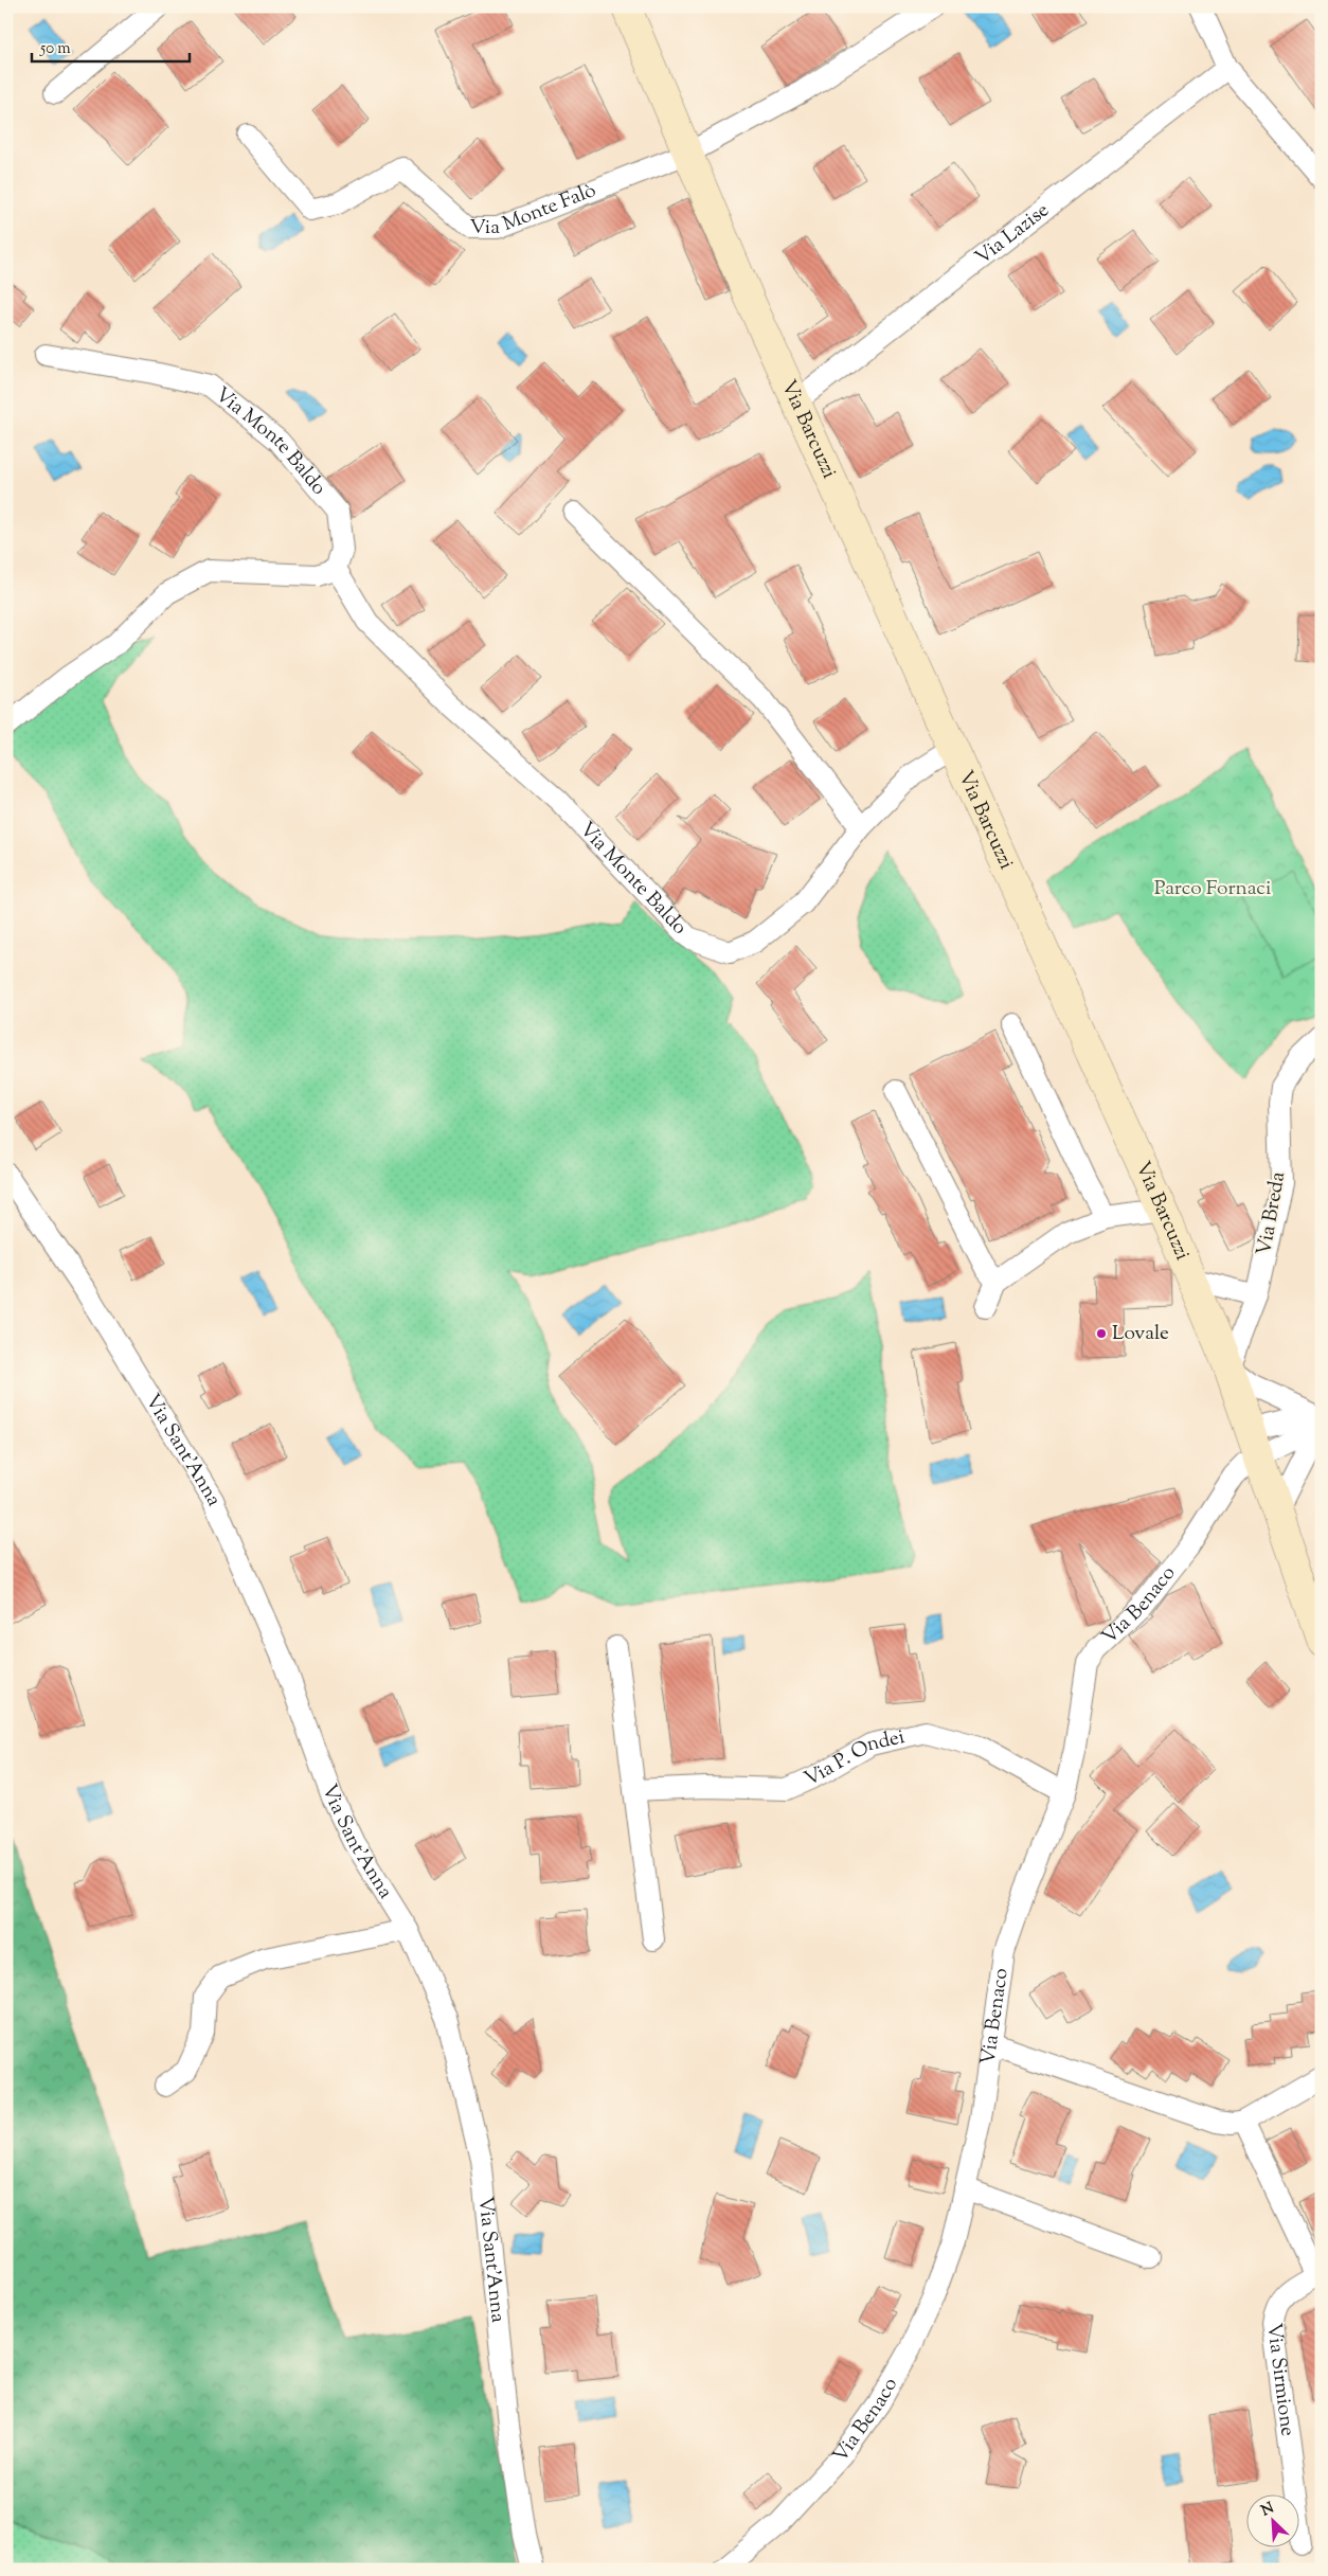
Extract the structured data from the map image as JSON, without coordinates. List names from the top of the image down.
{
  "streets": {
    "street": [
      "Via Monte Falò",
      "Via Lazise",
      "Via Barcuzzi",
      "Via Monte Baldo",
      "Via Breda",
      "Via Sant'Anna",
      "Via Benaco",
      "Via P. Ondei",
      "Via Sirmione"
    ]
  },
  "crossings": [
    ["Via Monte Falò", "Via Barcuzzi"],
    ["Via Lazise", "Via Barcuzzi"],
    ["Via Barcuzzi", "Via Monte Baldo"],
    ["Via Barcuzzi", "Via Breda"],
    ["Via Barcuzzi", "Via Benaco"],
    ["Via Benaco", "Via P. Ondei"]
  ],
  "parks": ["Parco Fornaci"],
  "places": ["Lovale"],
  "scale_bar": "50 m",
  "north": "top left"
}
